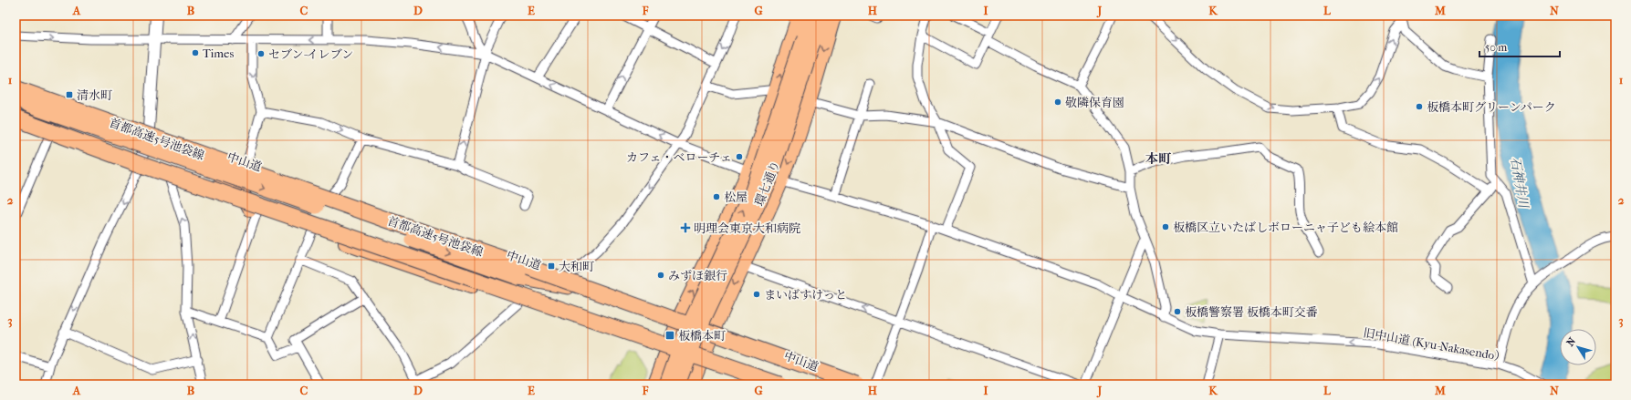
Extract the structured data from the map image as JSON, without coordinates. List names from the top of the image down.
{
  "streets": {
    "highway": ["首都高速5号池袋線", "中山道"],
    "main road": ["環七通り"],
    "street": ["旧中山道 (Kyu-Nakasendo）"]
  },
  "one_way": ["旧中山道 (Kyu-Nakasendo）"],
  "districts": ["本町"],
  "water": ["石神井川"],
  "places": {
    "other": [
      "Times",
      "セブン-イレブン",
      "敬隣保育園",
      "板橋本町グリーンパーク",
      "カフェ・ベローチェ",
      "松屋",
      "板橋区立いたばしボローニャ子ども絵本館",
      "みずほ銀行",
      "まいばすけっと",
      "板橋警察署 板橋本町交番"
    ],
    "transit": ["清水町", "大和町", "板橋本町"],
    "health": ["明理会東京大和病院"]
  },
  "scale_bar": "50 m",
  "north": "top left",
  "grid": {
    "columns": [
      "A",
      "B",
      "C",
      "D",
      "E",
      "F",
      "G",
      "H",
      "I",
      "J",
      "K",
      "L",
      "M",
      "N"
    ],
    "rows": ["1", "2", "3"]
  }
}
